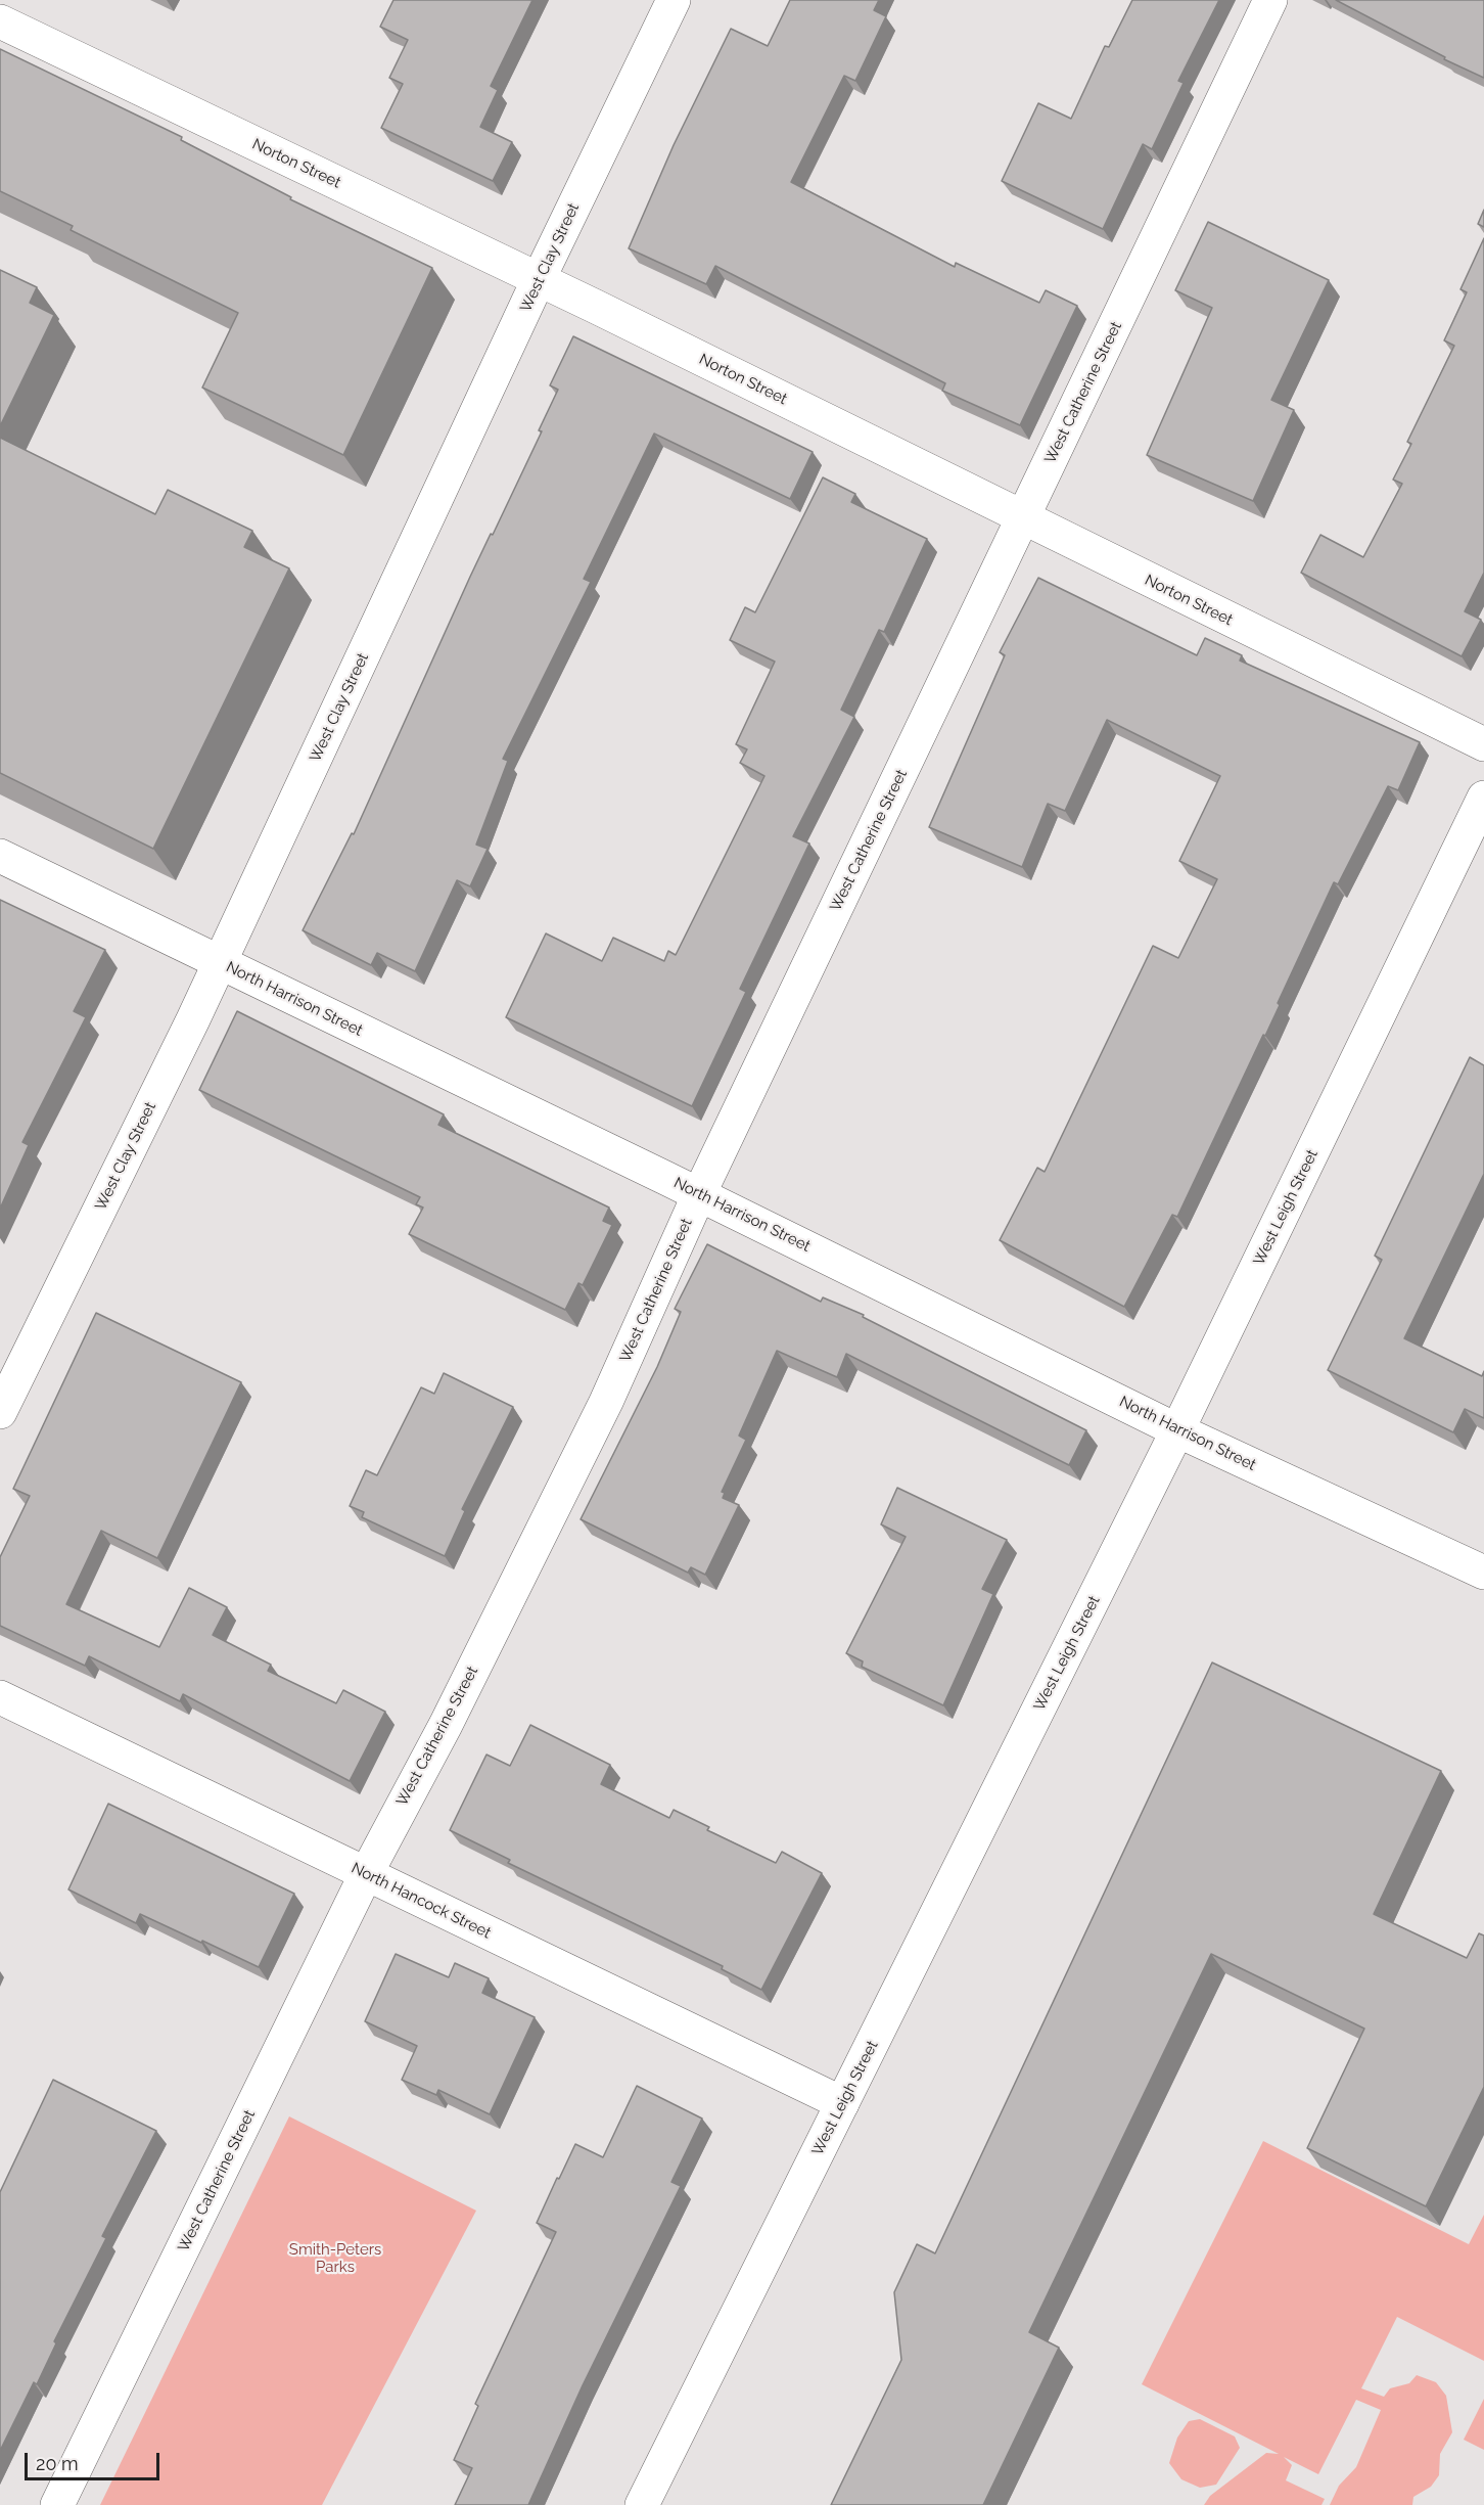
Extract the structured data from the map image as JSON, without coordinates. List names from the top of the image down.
{
  "streets": {
    "street": [
      "Norton Street",
      "West Clay Street",
      "West Catherine Street",
      "North Harrison Street",
      "West Leigh Street",
      "North Hancock Street"
    ]
  },
  "crossings": [
    ["Norton Street", "West Clay Street"],
    ["Norton Street", "West Catherine Street"],
    ["West Clay Street", "North Harrison Street"],
    ["West Catherine Street", "North Harrison Street"],
    ["West Catherine Street", "North Hancock Street"],
    ["North Harrison Street", "West Leigh Street"],
    ["West Leigh Street", "North Hancock Street"]
  ],
  "parks": ["Smith-Peters Parks"],
  "scale_bar": "20 m"
}
